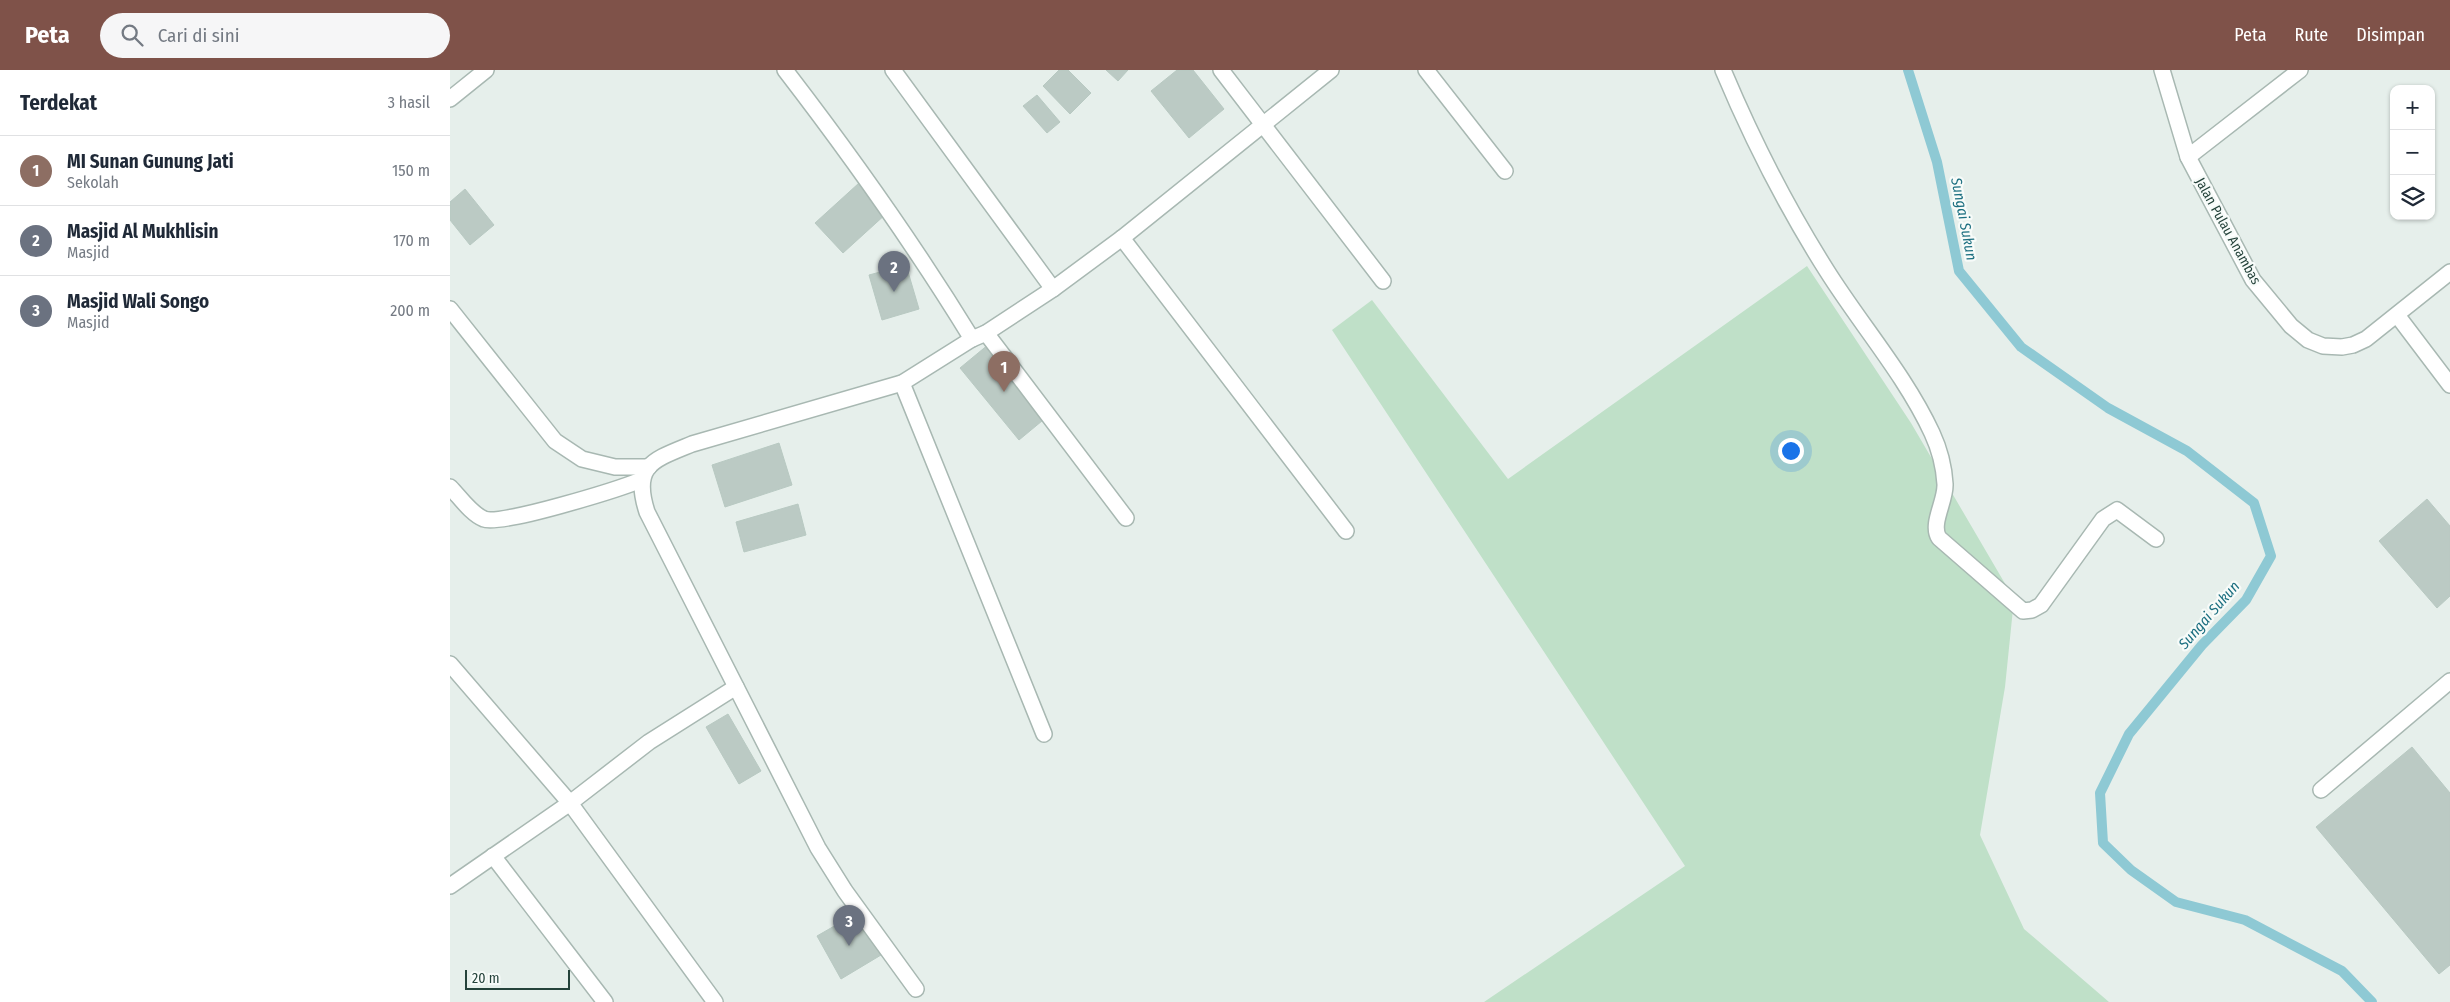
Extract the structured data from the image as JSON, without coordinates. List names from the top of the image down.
{
  "streets": {
    "street": ["Jalan Pulau Anambas"]
  },
  "water": ["Sungai Sukun"],
  "scale_bar": "20 m",
  "page": {
    "header": "Peta",
    "search": "Cari di sini",
    "nav": ["Peta", "Rute", "Disimpan"],
    "heading": ["Terdekat", "3 hasil"],
    "map_buttons": ["+", "−"],
    "list": [
      {
        "mark": "1",
        "name": "MI Sunan Gunung Jati",
        "note": "Sekolah",
        "value": "150 m"
      },
      {
        "mark": "2",
        "name": "Masjid Al Mukhlisin",
        "note": "Masjid",
        "value": "170 m"
      },
      {
        "mark": "3",
        "name": "Masjid Wali Songo",
        "note": "Masjid",
        "value": "200 m"
      }
    ],
    "pins": ["2", "1", "3"],
    "scale": "20 m"
  }
}
